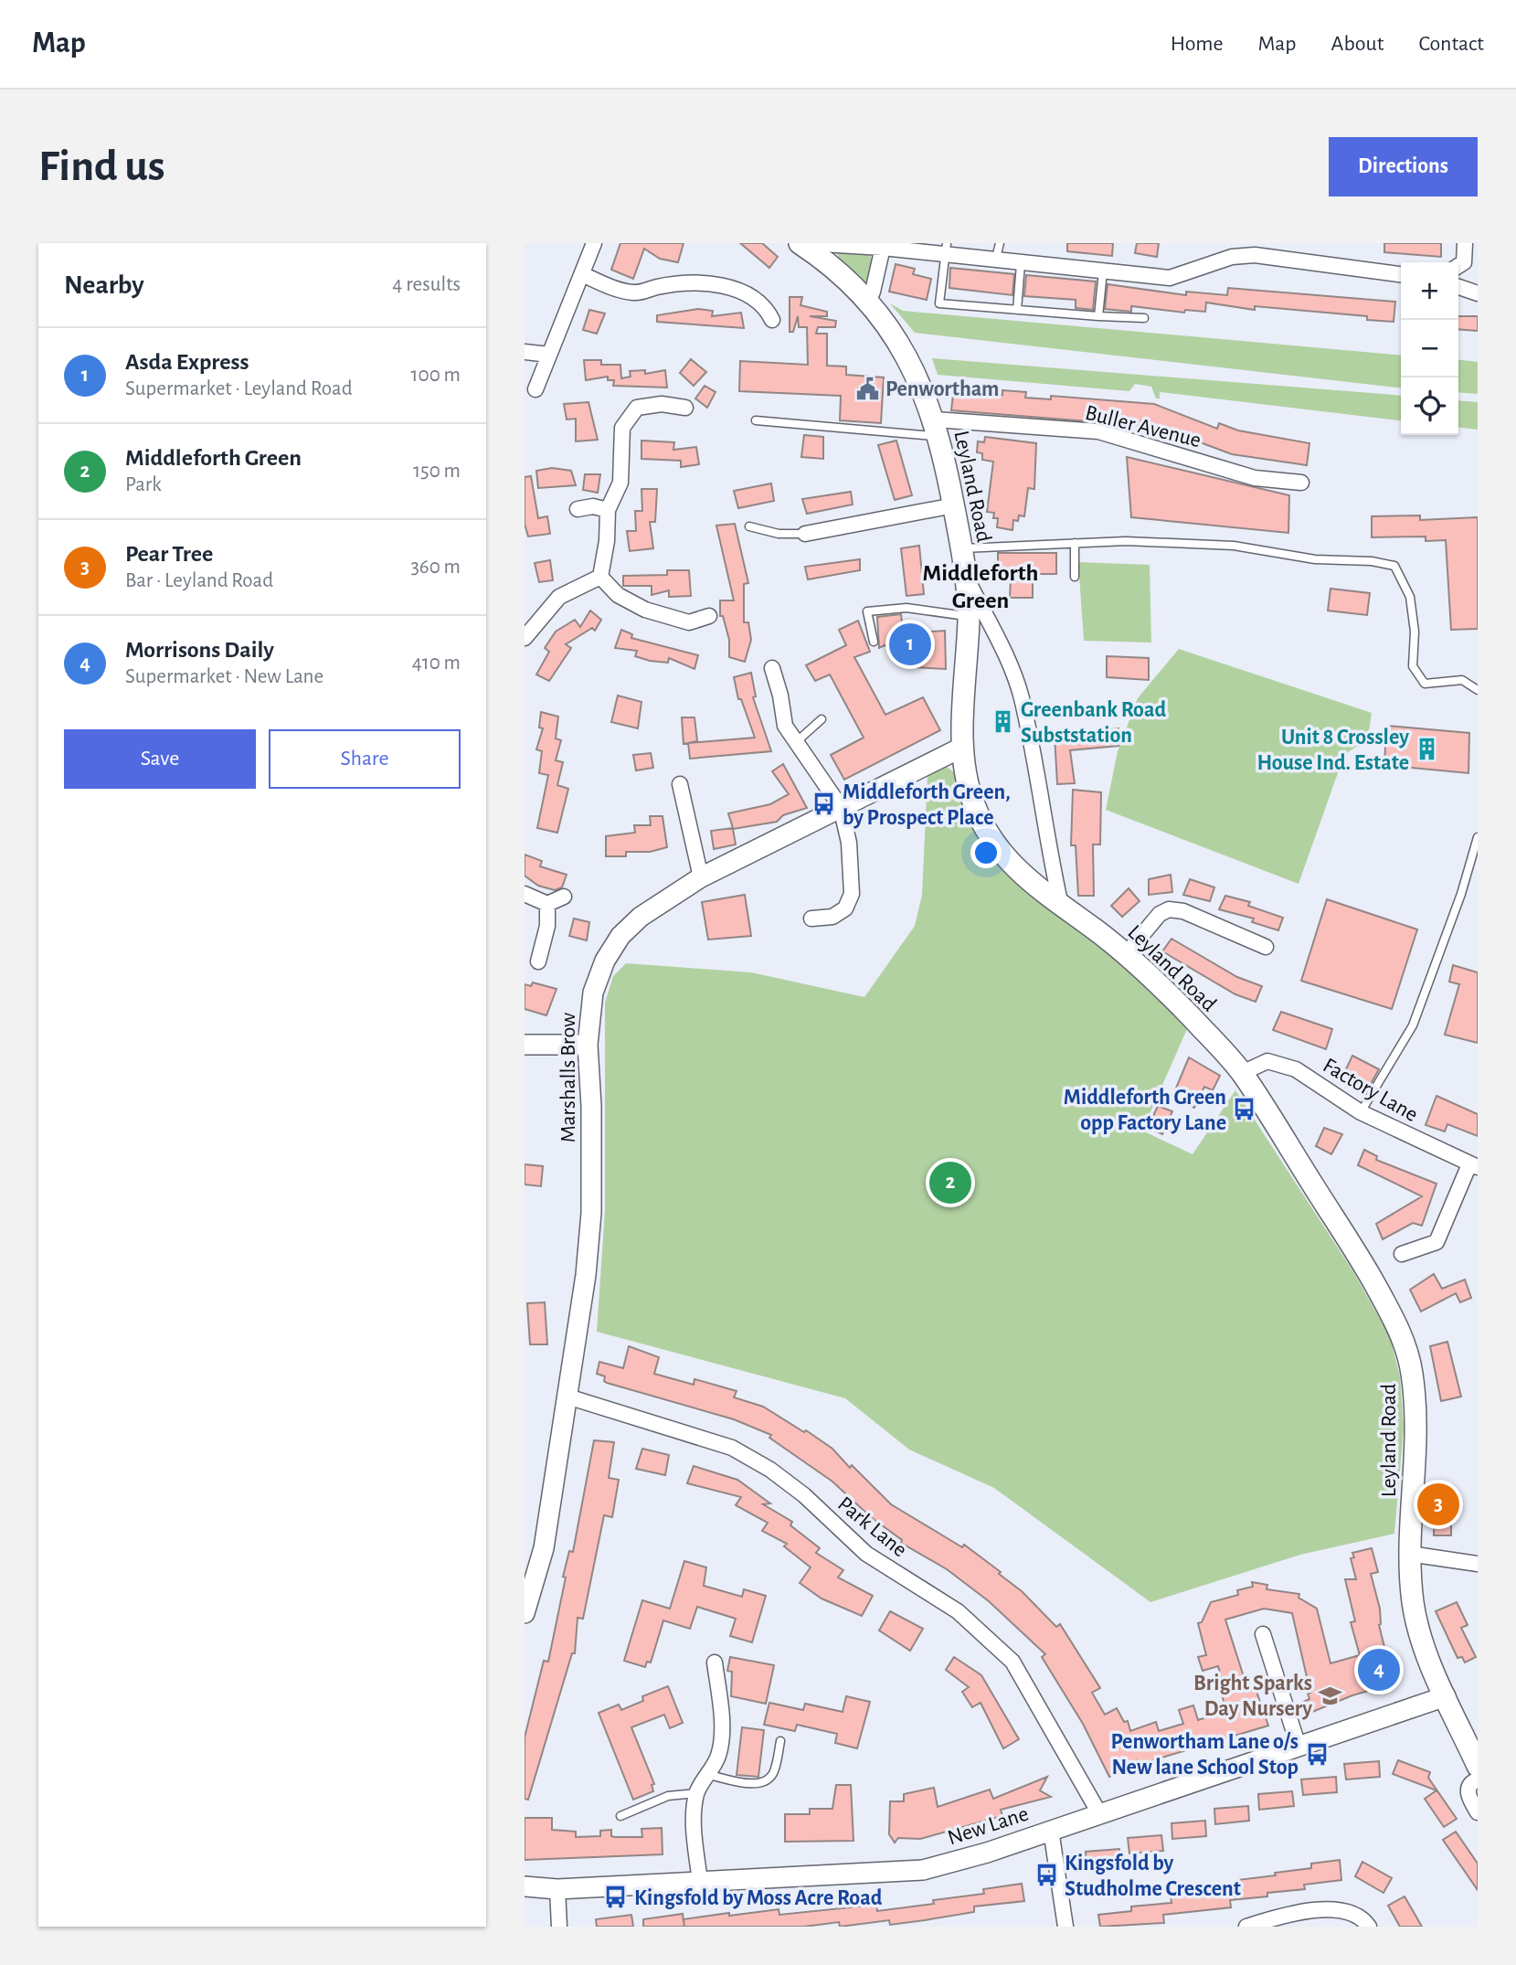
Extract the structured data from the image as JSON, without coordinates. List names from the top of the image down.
{
  "streets": {
    "main road": ["Leyland Road"],
    "street": [
      "Buller Avenue",
      "Marshalls Brow",
      "Factory Lane",
      "Park Lane",
      "New Lane"
    ]
  },
  "crossings": [
    ["Buller Avenue", "Leyland Road"],
    ["Leyland Road", "Marshalls Brow"],
    ["Leyland Road", "Factory Lane"],
    ["Leyland Road", "New Lane"],
    ["Marshalls Brow", "Park Lane"],
    ["Park Lane", "New Lane"]
  ],
  "districts": ["Middleforth Green"],
  "places": {
    "public building": ["Penwortham"],
    "building": ["Greenbank Road Subststation", "Unit 8 Crossley House Ind. Estate"],
    "bus stop": [
      "Middleforth Green, by Prospect Place",
      "Middleforth Green opp Factory Lane",
      "Penwortham Lane o/s New lane School Stop",
      "Kingsfold by Studholme Crescent",
      "Kingsfold by Moss Acre Road"
    ],
    "school or university": ["Bright Sparks Day Nursery"]
  },
  "page": {
    "header": "Map",
    "nav": [
      "Home",
      "Map",
      "About",
      "Contact"
    ],
    "buttons": [
      "Directions",
      ["Save", "Share"]
    ],
    "title": "Find us",
    "heading": ["Nearby", "4 results"],
    "map_buttons": ["+", "−"],
    "list": [
      {
        "mark": "1",
        "name": "Asda Express",
        "note": "Supermarket · Leyland Road",
        "value": "100 m"
      },
      {
        "mark": "2",
        "name": "Middleforth Green",
        "note": "Park",
        "value": "150 m"
      },
      {
        "mark": "3",
        "name": "Pear Tree",
        "note": "Bar · Leyland Road",
        "value": "360 m"
      },
      {
        "mark": "4",
        "name": "Morrisons Daily",
        "note": "Supermarket · New Lane",
        "value": "410 m"
      }
    ],
    "pins": [
      "1",
      "2",
      "3",
      "4"
    ]
  }
}
